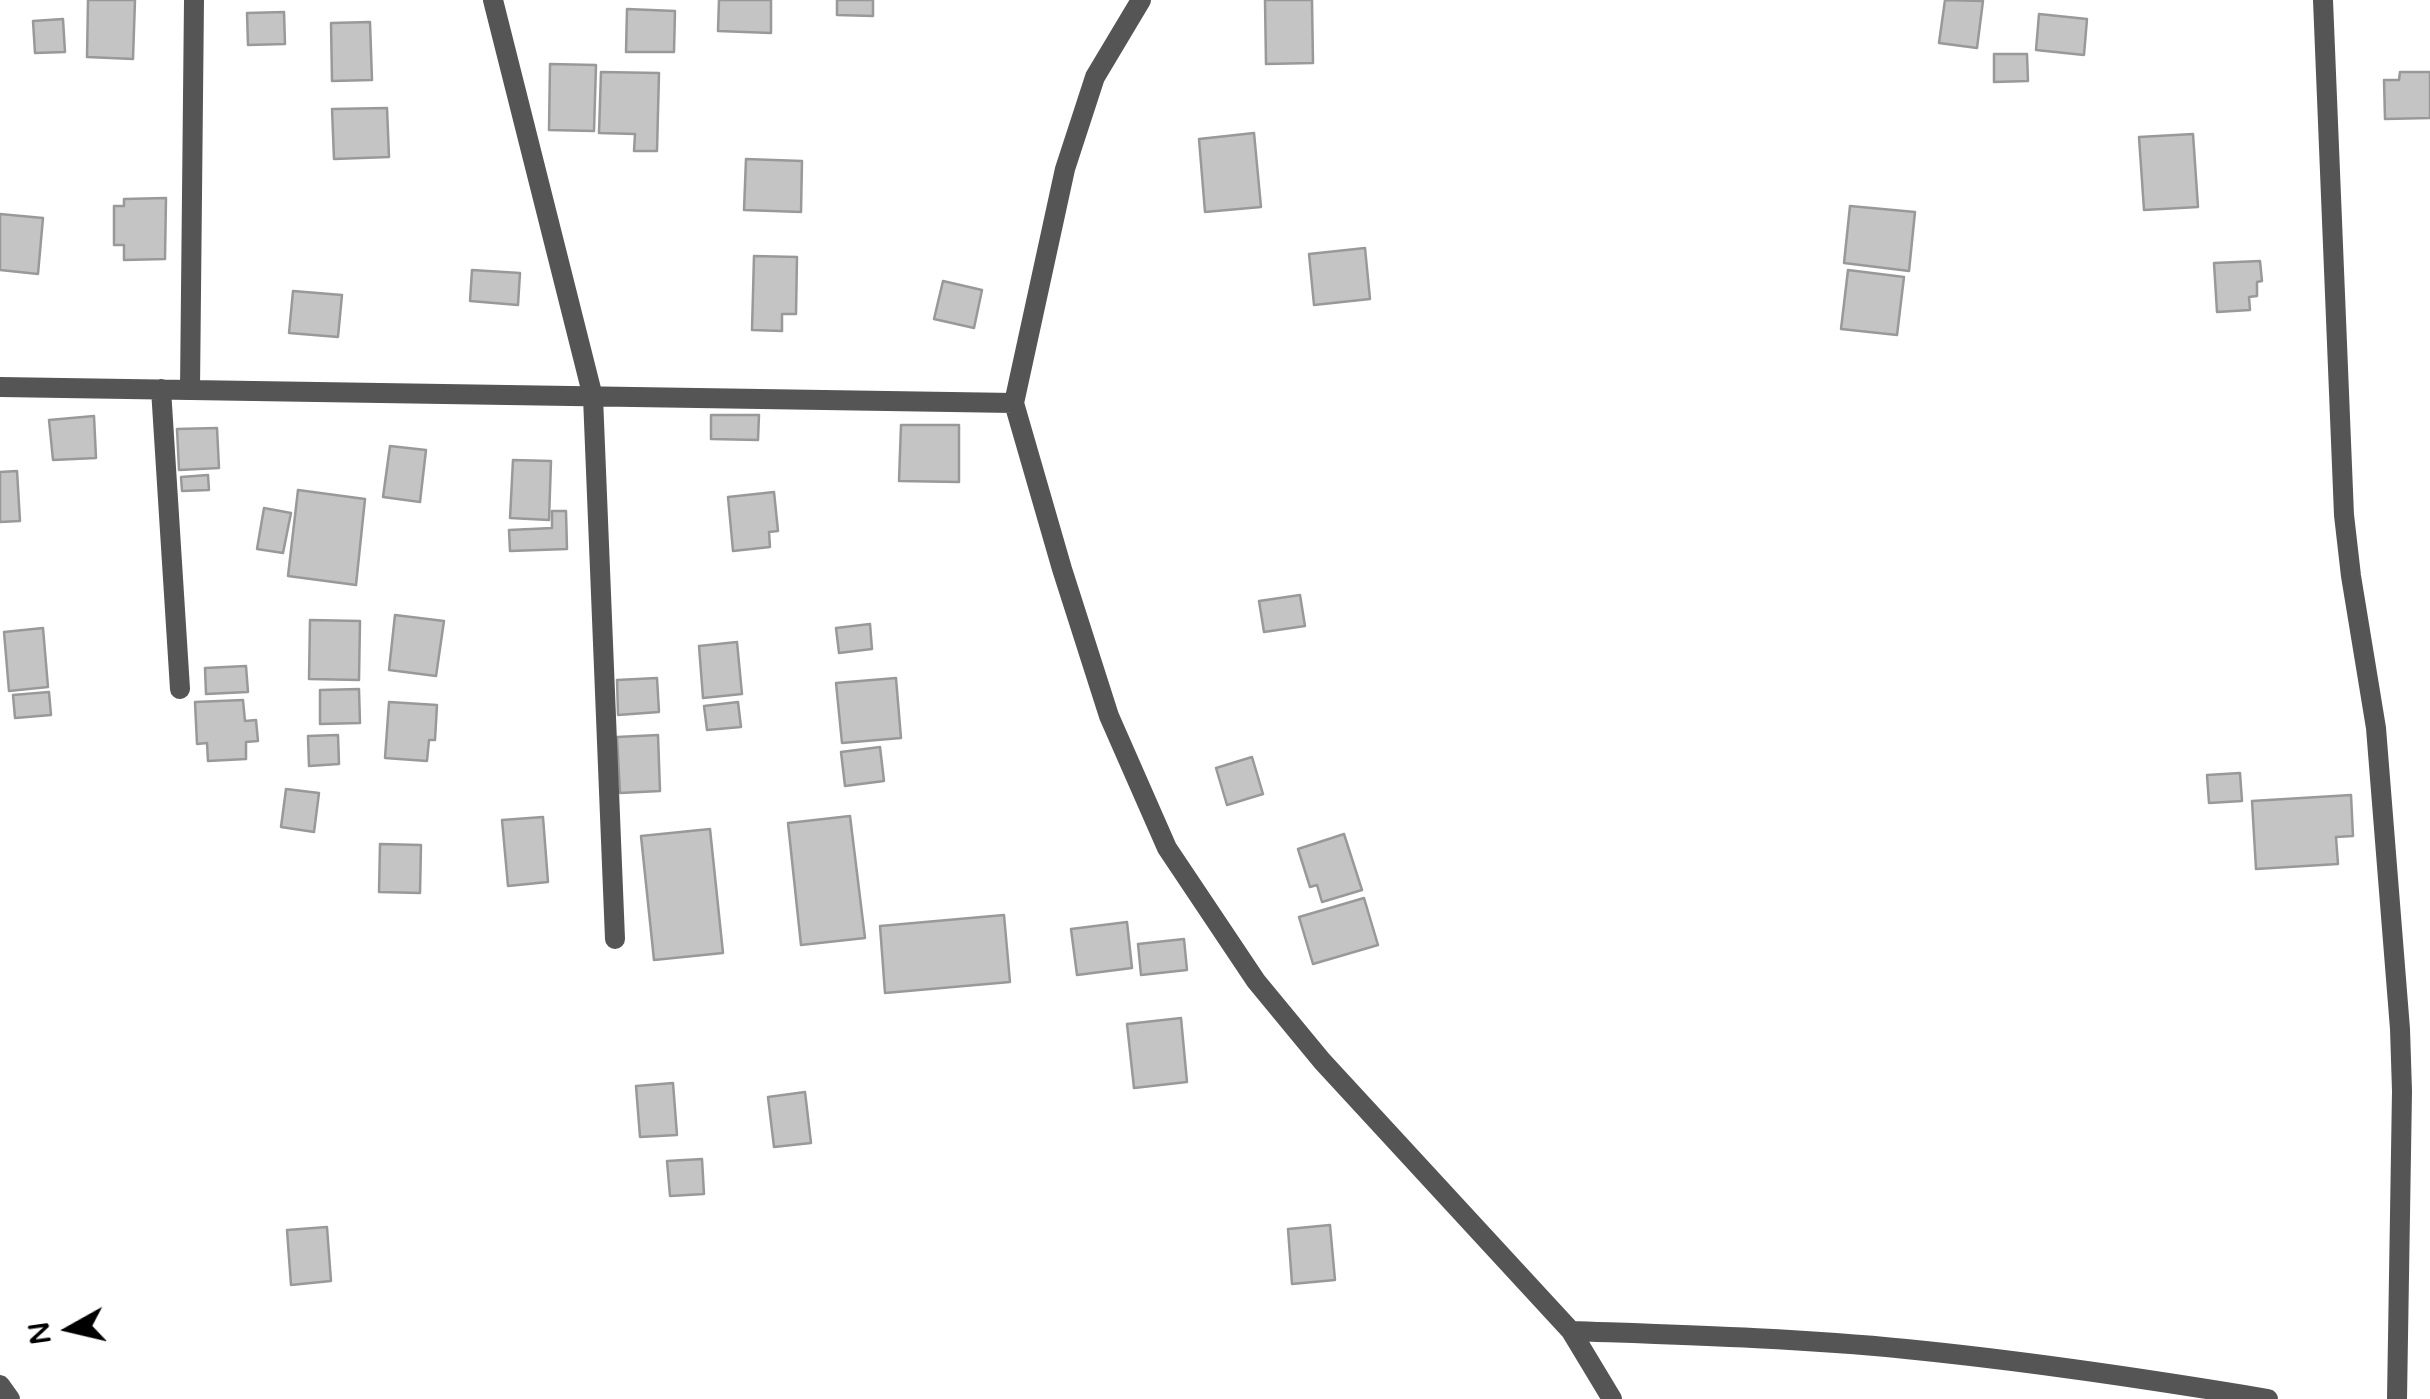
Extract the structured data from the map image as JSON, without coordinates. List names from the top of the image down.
{
  "north": "left"
}
